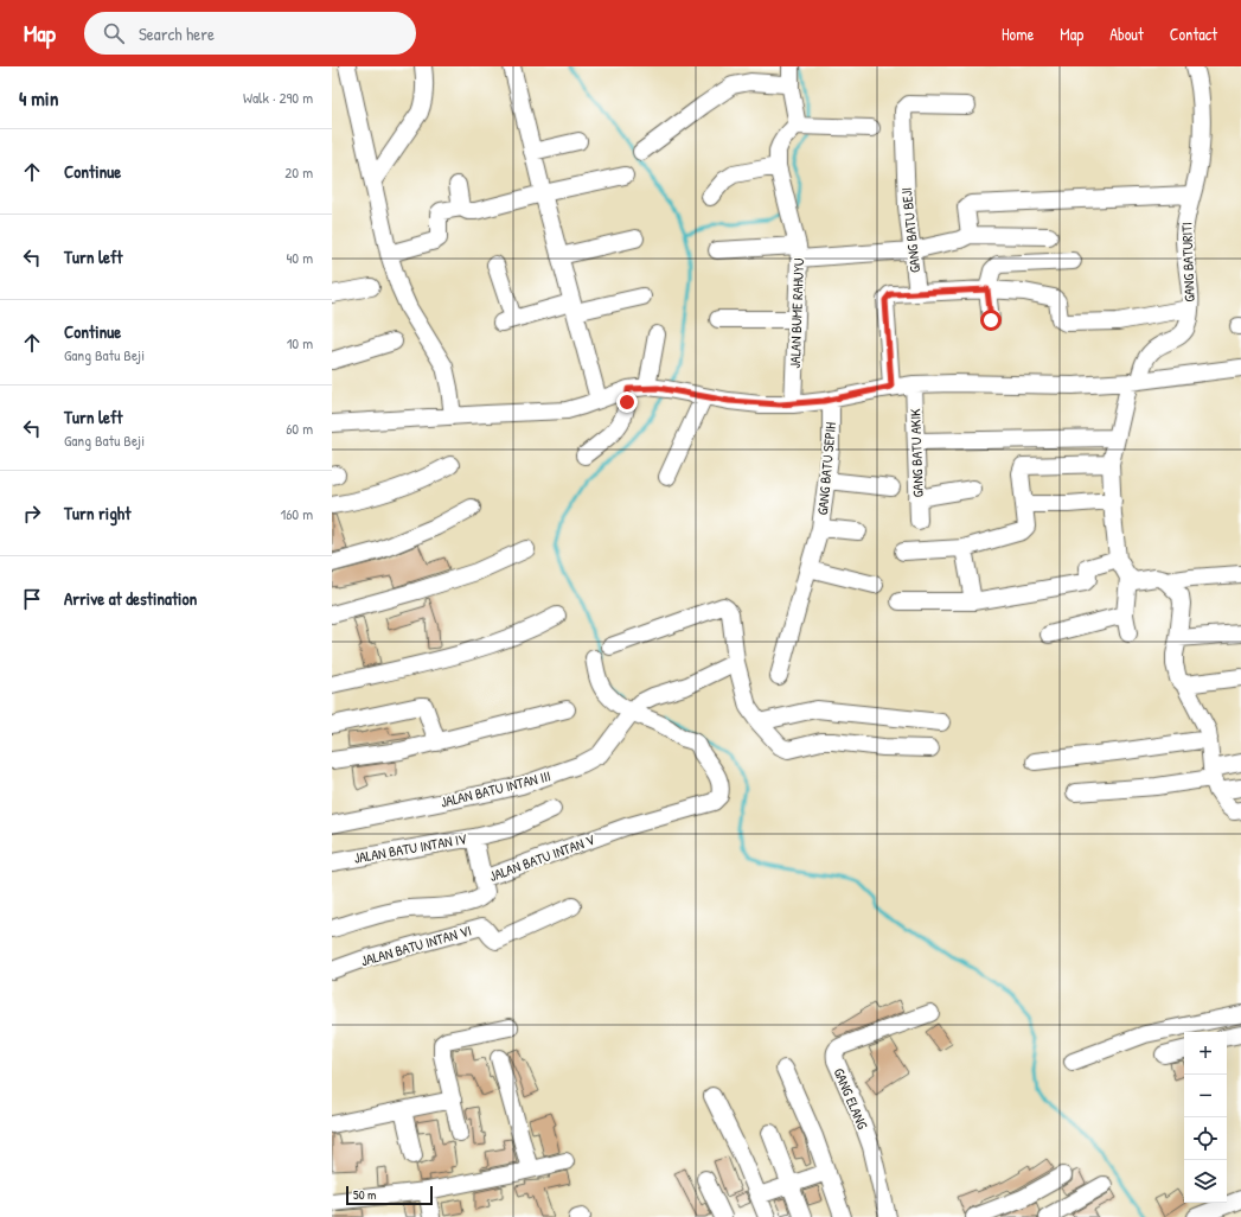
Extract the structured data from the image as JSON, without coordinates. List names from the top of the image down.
{
  "streets": {
    "street": [
      "GANG BATU BEJI",
      "GANG BATURITI",
      "JALAN BUME RAHUYU",
      "GANG BATU AKIK",
      "GANG BATU SEPIH",
      "JALAN BATU INTAN III",
      "JALAN BATU INTAN IV",
      "JALAN BATU INTAN V",
      "JALAN BATU INTAN VI",
      "GANG ELANG"
    ]
  },
  "crossings": [
    ["JALAN BATU INTAN III", "JALAN BATU INTAN V"],
    ["JALAN BATU INTAN IV", "JALAN BATU INTAN V"]
  ],
  "scale_bar": "50 m",
  "page": {
    "header": "Map",
    "search": "Search here",
    "nav": [
      "Home",
      "Map",
      "About",
      "Contact"
    ],
    "heading": ["4 min", "Walk · 290 m"],
    "list": [
      ["Continue", "20 m"],
      ["Turn left", "40 m"],
      ["Continue", "Gang Batu Beji", "10 m"],
      ["Turn left", "Gang Batu Beji", "60 m"],
      ["Turn right", "160 m"],
      "Arrive at destination"
    ],
    "map_buttons": ["+", "−"],
    "scale": "50 m"
  }
}
